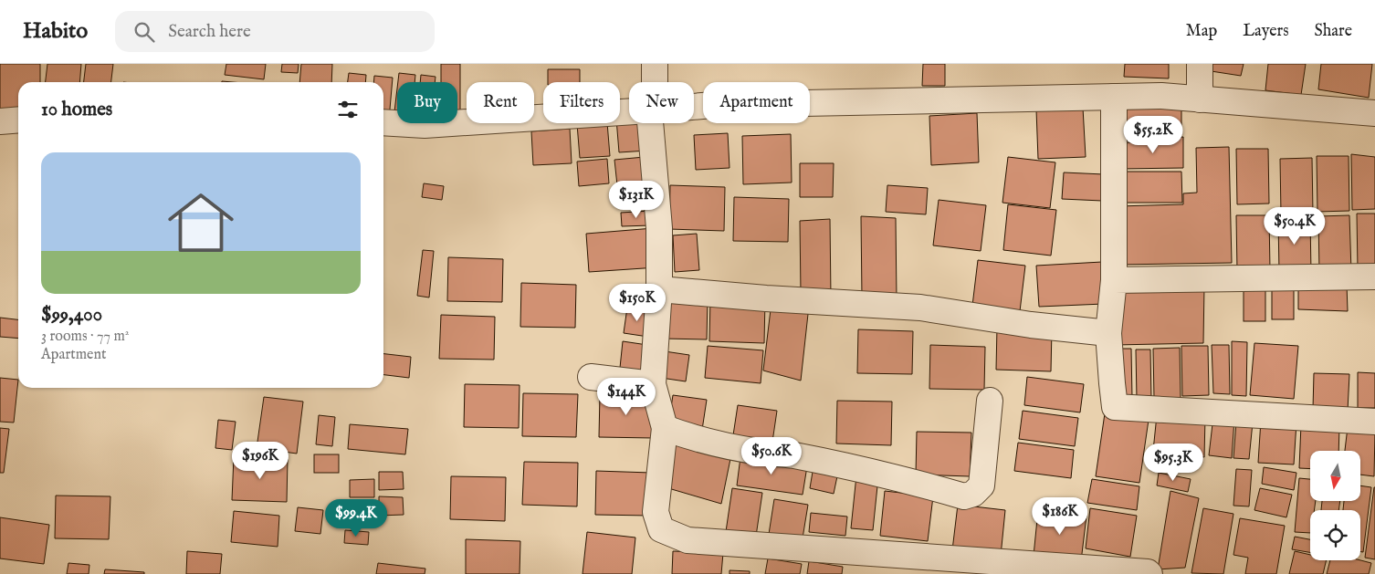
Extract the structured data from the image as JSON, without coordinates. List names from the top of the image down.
{
  "north": "bottom",
  "page": {
    "header": "Habito",
    "search": "Search here",
    "nav": ["Map", "Layers", "Share"],
    "chip": [
      "Buy",
      "Rent",
      "Filters",
      "New",
      "Apartment"
    ],
    "heading": "10 homes",
    "price": [
      "$55.2K",
      "$131K",
      "$50.4K",
      "$150K",
      "$144K",
      "$50.6K",
      "$196K",
      "$95.3K",
      "$186K",
      "$99.4K"
    ],
    "list": [
      {
        "name": "$99,400",
        "note": "3 rooms · 77 m² · Apartment"
      }
    ]
  }
}
